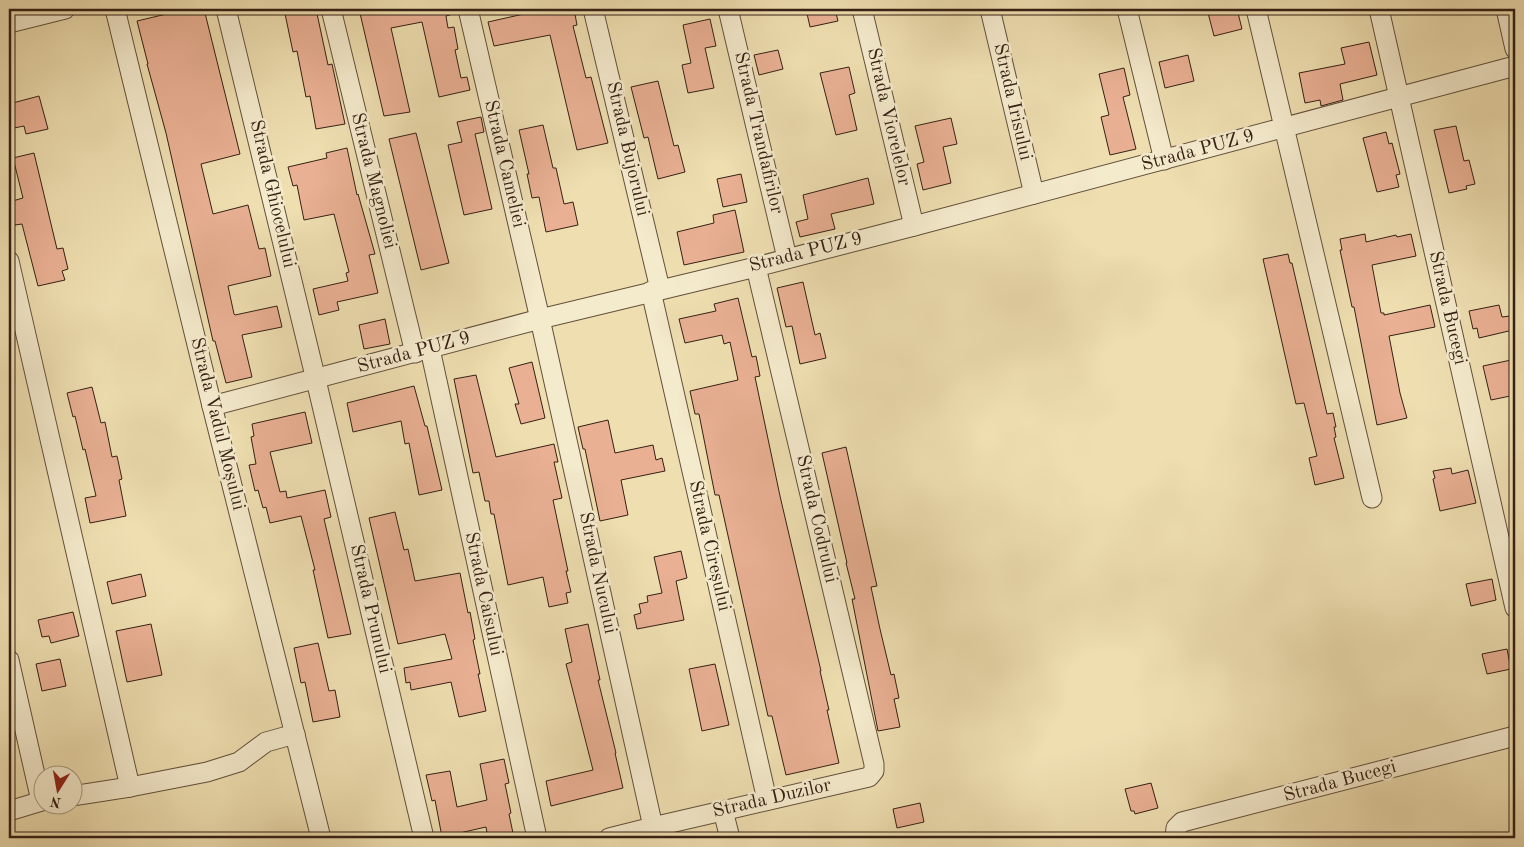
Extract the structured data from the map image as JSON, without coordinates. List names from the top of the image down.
{
  "streets": {
    "street": [
      "Strada Irisului",
      "Strada Viorelelor",
      "Strada Trandafirilor",
      "Strada Bujorului",
      "Strada PUZ 9",
      "Strada Cameliei",
      "Strada Magnoliei",
      "Strada Ghiocelului",
      "Strada Bucegi",
      "Strada Vadul Moșului",
      "Strada Codrului",
      "Strada Cireșului",
      "Strada Nucului",
      "Strada Caisului",
      "Strada Prunului",
      "Strada Duzilor"
    ]
  },
  "crossings": [
    ["Strada Irisului", "Strada PUZ 9"],
    ["Strada Viorelelor", "Strada PUZ 9"],
    ["Strada Trandafirilor", "Strada PUZ 9"],
    ["Strada Bujorului", "Strada PUZ 9"],
    ["Strada Bujorului", "Strada Cireșului"],
    ["Strada PUZ 9", "Strada Cameliei"],
    ["Strada PUZ 9", "Strada Magnoliei"],
    ["Strada PUZ 9", "Strada Ghiocelului"],
    ["Strada PUZ 9", "Strada Bucegi"],
    ["Strada PUZ 9", "Strada Vadul Moșului"],
    ["Strada PUZ 9", "Strada Codrului"],
    ["Strada PUZ 9", "Strada Cireșului"],
    ["Strada PUZ 9", "Strada Nucului"],
    ["Strada PUZ 9", "Strada Caisului"],
    ["Strada PUZ 9", "Strada Prunului"],
    ["Strada Cameliei", "Strada Nucului"],
    ["Strada Magnoliei", "Strada Caisului"],
    ["Strada Ghiocelului", "Strada Prunului"],
    ["Strada Codrului", "Strada Duzilor"],
    ["Strada Cireșului", "Strada Duzilor"],
    ["Strada Nucului", "Strada Duzilor"]
  ],
  "north": "bottom"
}
